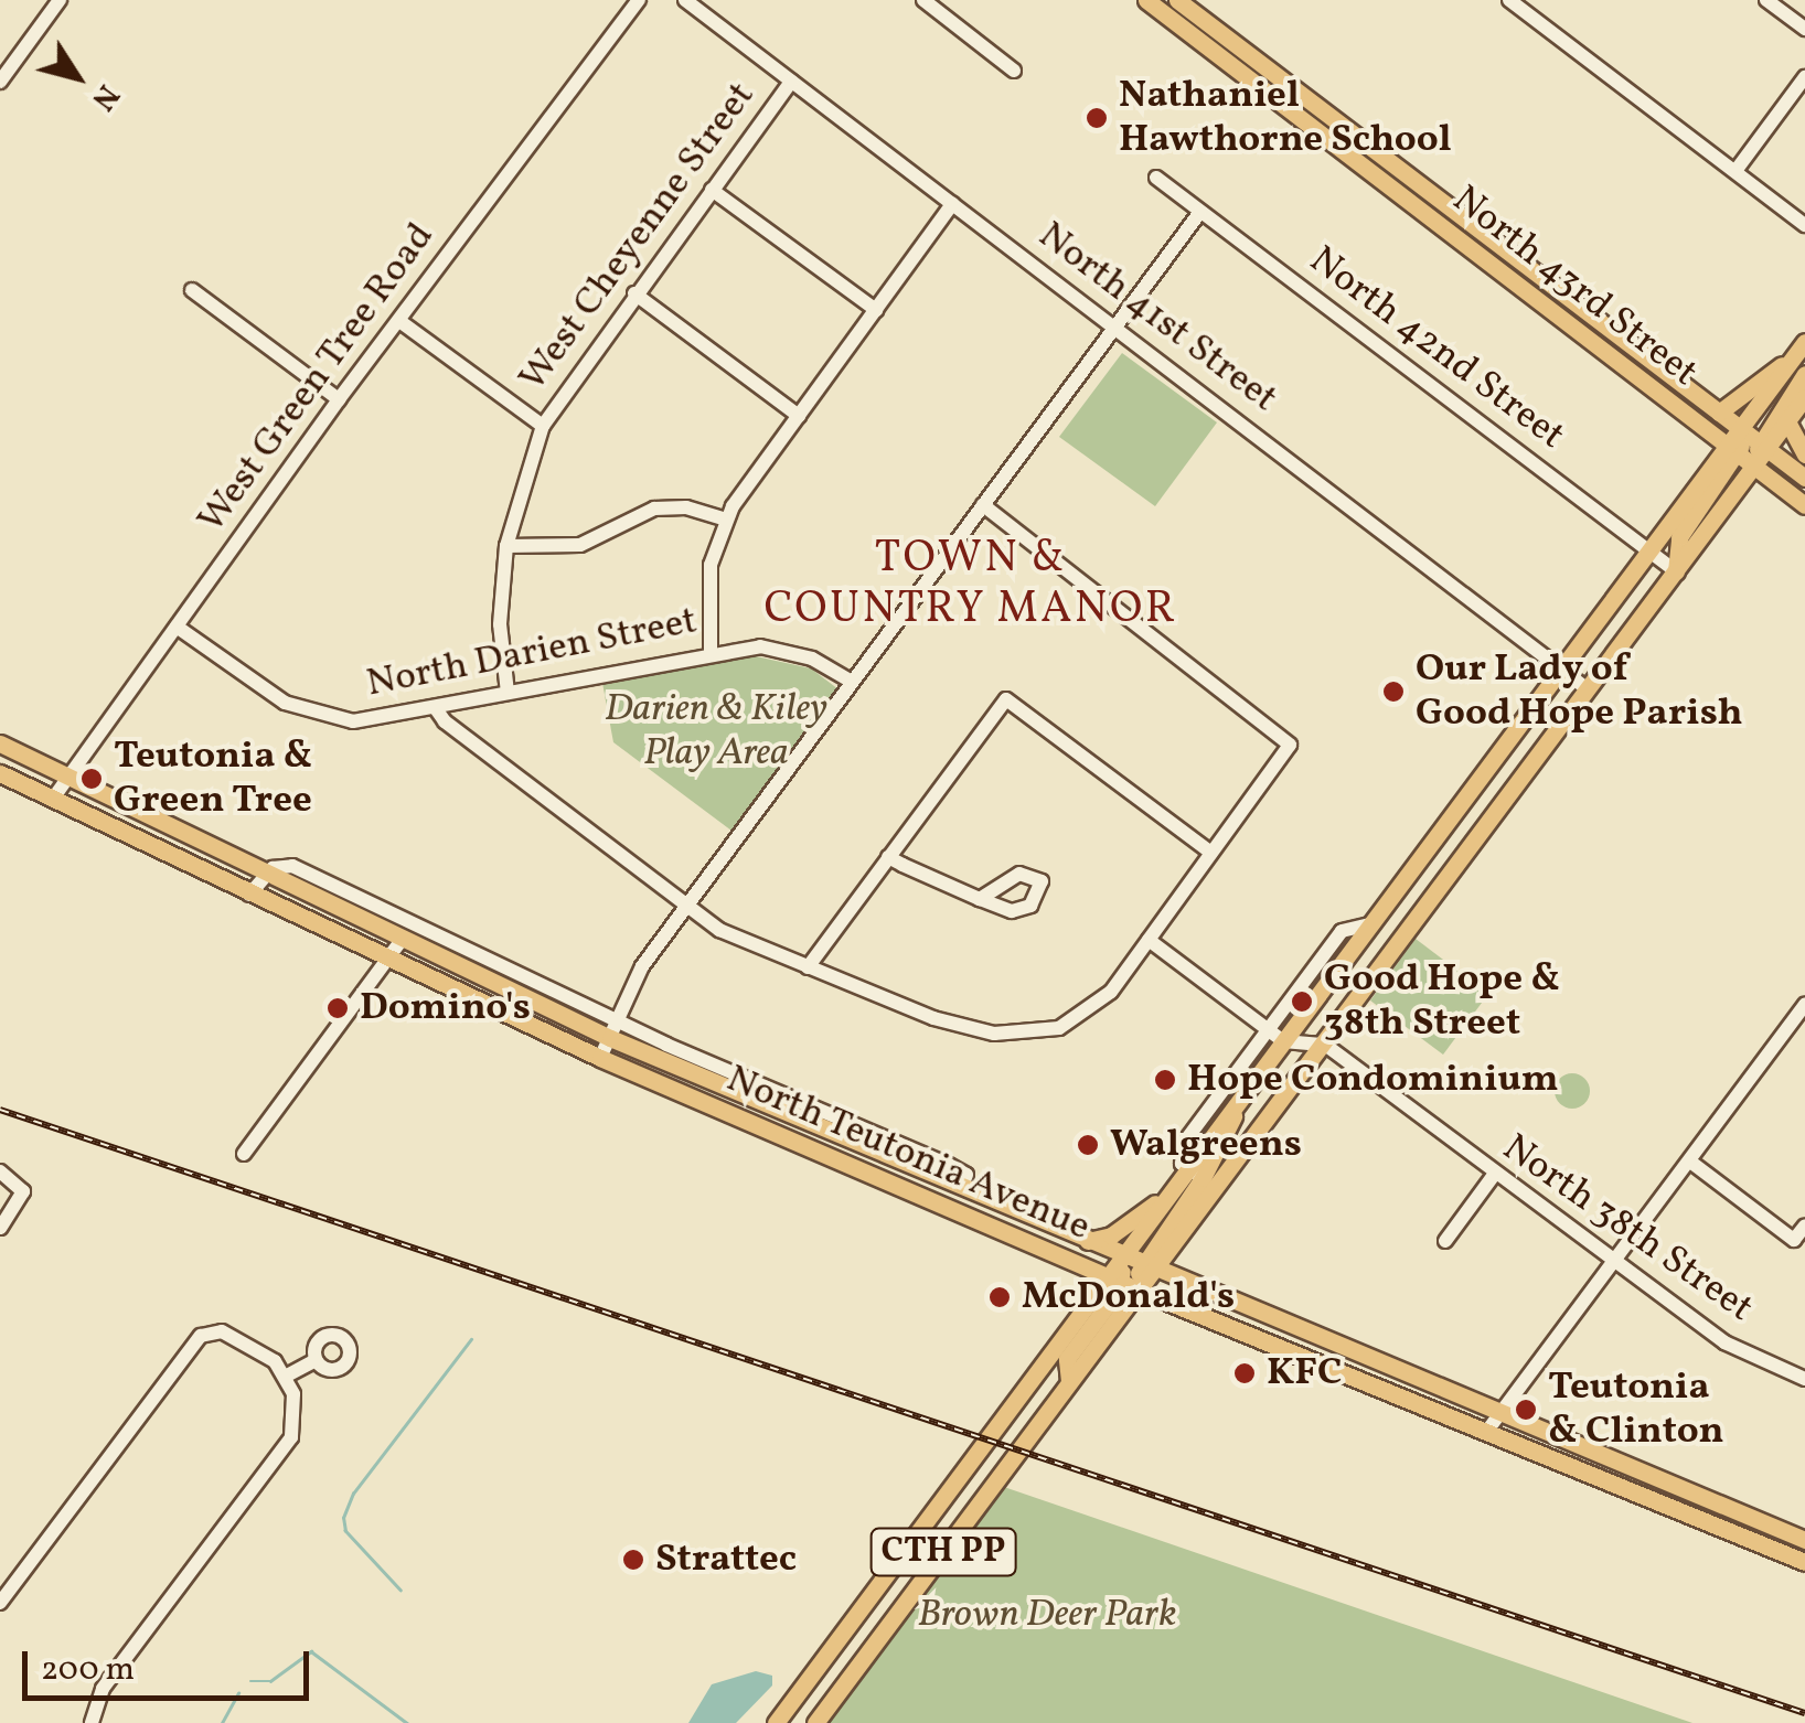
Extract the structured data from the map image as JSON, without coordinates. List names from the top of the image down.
{
  "streets": {
    "main road": ["North 43rd Street", "North Teutonia Avenue", "CTH PP"],
    "street": [
      "West Cheyenne Street",
      "North 41st Street",
      "North 42nd Street",
      "West Green Tree Road",
      "North Darien Street",
      "North 38th Street"
    ]
  },
  "crossings": [
    ["West Cheyenne Street", "North 41st Street"],
    ["West Cheyenne Street", "North Darien Street"],
    ["West Green Tree Road", "North Darien Street"],
    ["West Green Tree Road", "North Teutonia Avenue"],
    ["North Teutonia Avenue", "CTH PP"]
  ],
  "districts": ["TOWN & COUNTRY MANOR"],
  "parks": ["Darien & Kiley Play Area", "Brown Deer Park"],
  "places": [
    "Nathaniel Hawthorne School",
    "Our Lady of Good Hope Parish",
    "Teutonia & Green Tree",
    "Good Hope & 38th Street",
    "Domino's",
    "Hope Condominium",
    "Walgreens",
    "McDonald's",
    "KFC",
    "Teutonia & Clinton",
    "Strattec"
  ],
  "scale_bar": "200 m",
  "north": "bottom right"
}
